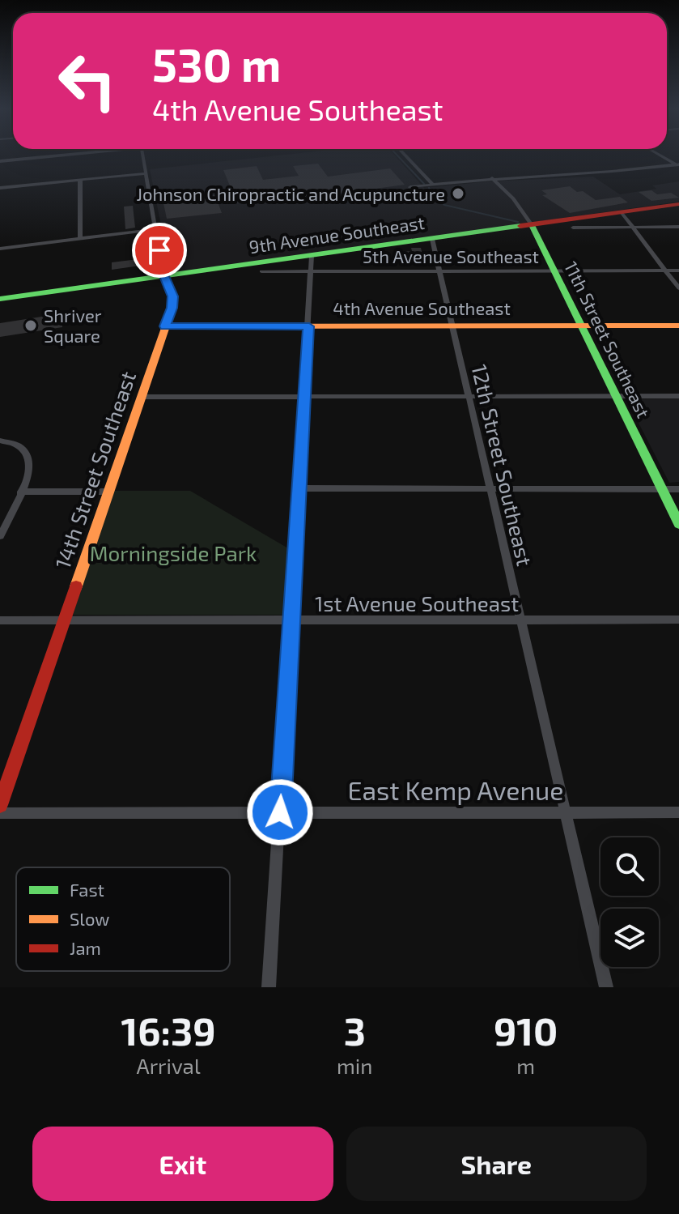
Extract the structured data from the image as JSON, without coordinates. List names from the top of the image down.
{
  "streets": {
    "street": [
      "9th Avenue Southeast",
      "5th Avenue Southeast",
      "4th Avenue Southeast",
      "11th Street Southeast",
      "12th Street Southeast",
      "14th Street Southeast",
      "1st Avenue Southeast",
      "East Kemp Avenue"
    ]
  },
  "crossings": [
    ["9th Avenue Southeast", "11th Street Southeast"],
    ["9th Avenue Southeast", "12th Street Southeast"],
    ["9th Avenue Southeast", "14th Street Southeast"],
    ["5th Avenue Southeast", "11th Street Southeast"],
    ["5th Avenue Southeast", "12th Street Southeast"],
    ["4th Avenue Southeast", "11th Street Southeast"],
    ["4th Avenue Southeast", "12th Street Southeast"],
    ["4th Avenue Southeast", "14th Street Southeast"],
    ["12th Street Southeast", "1st Avenue Southeast"],
    ["12th Street Southeast", "East Kemp Avenue"],
    ["14th Street Southeast", "1st Avenue Southeast"]
  ],
  "parks": ["Morningside Park"],
  "places": ["Johnson Chiropractic and Acupuncture", "Shriver Square"],
  "legend": ["Fast", "Slow", "Jam"],
  "page": {
    "turn": ["530 m", "4th Avenue Southeast"],
    "eta": [
      "16:39",
      "Arrival",
      "3",
      "min",
      "910",
      "m"
    ],
    "buttons": ["Exit", "Share"]
  }
}
